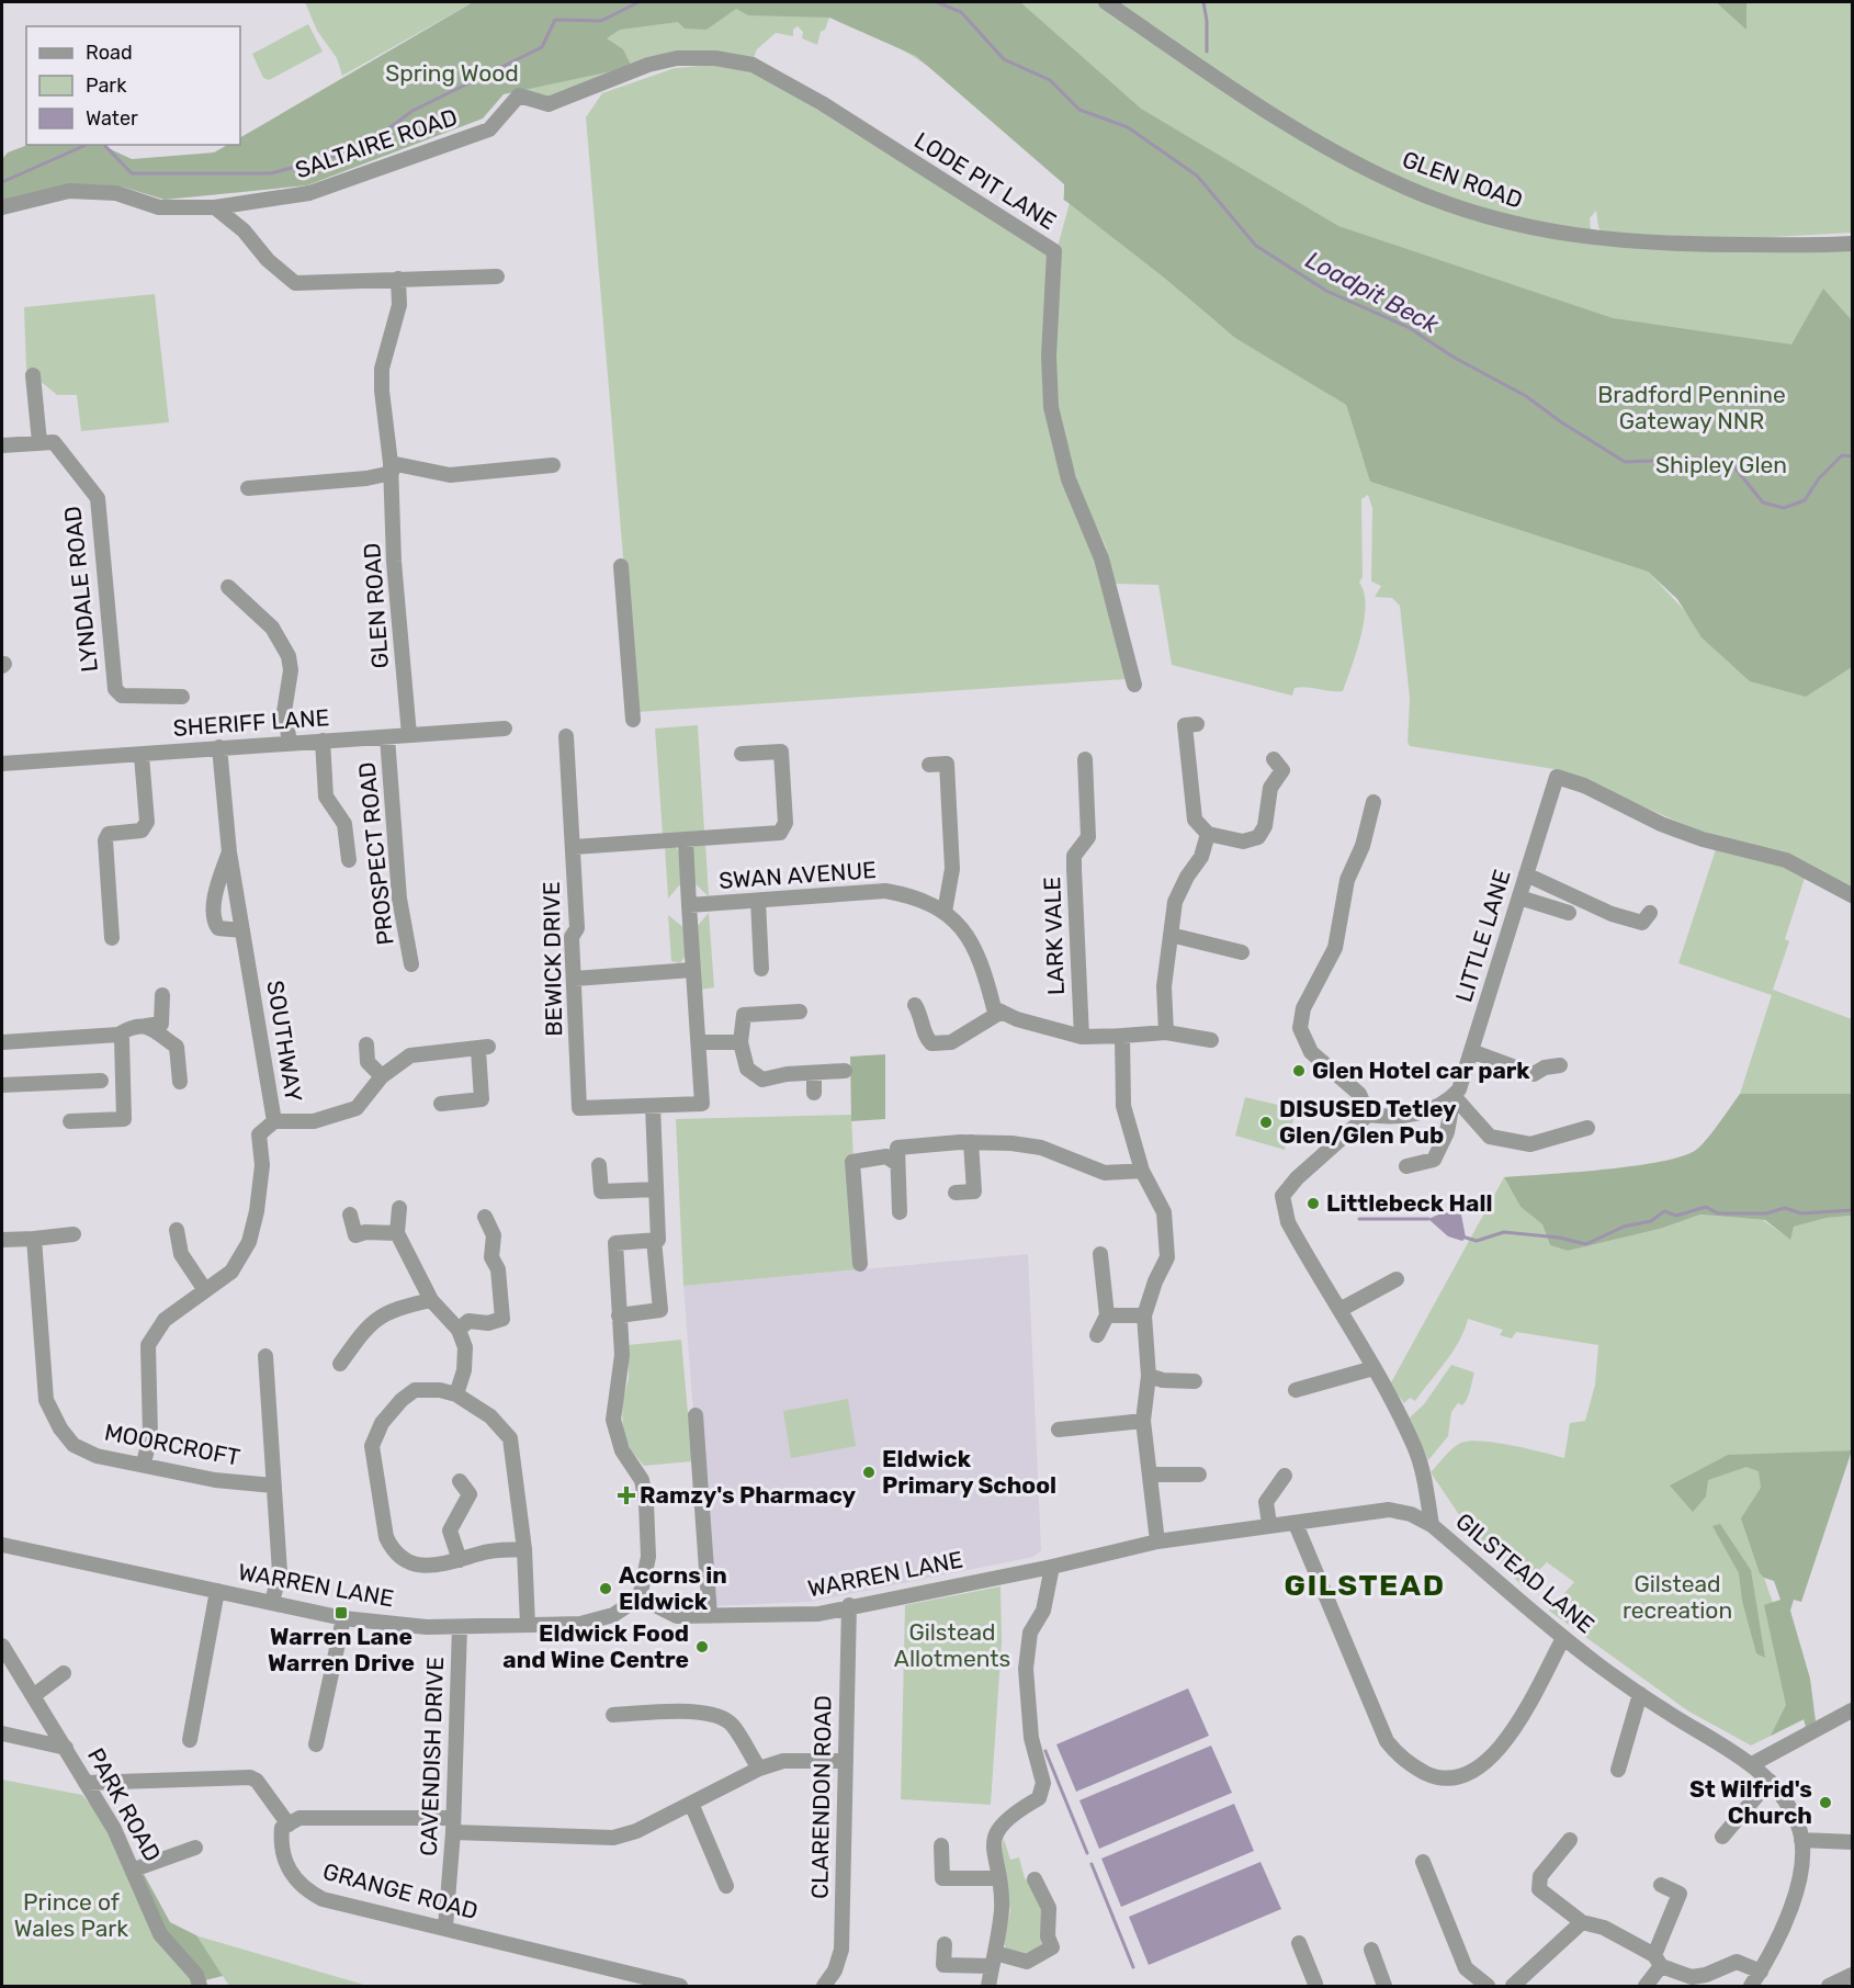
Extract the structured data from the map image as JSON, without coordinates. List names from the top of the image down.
{
  "streets": {
    "street": [
      "SALTAIRE ROAD",
      "GLEN ROAD",
      "LODE PIT LANE",
      "LYNDALE ROAD",
      "SHERIFF LANE",
      "PROSPECT ROAD",
      "SWAN AVENUE",
      "LARK VALE",
      "LITTLE LANE",
      "BEWICK DRIVE",
      "SOUTHWAY",
      "MOORCROFT",
      "GILSTEAD LANE",
      "WARREN LANE",
      "CAVENDISH DRIVE",
      "CLARENDON ROAD",
      "PARK ROAD",
      "GRANGE ROAD"
    ]
  },
  "crossings": [
    ["SALTAIRE ROAD", "LODE PIT LANE"],
    ["GLEN ROAD", "SHERIFF LANE"],
    ["SHERIFF LANE", "PROSPECT ROAD"],
    ["SHERIFF LANE", "SOUTHWAY"],
    ["SWAN AVENUE", "BEWICK DRIVE"],
    ["SOUTHWAY", "MOORCROFT"],
    ["GILSTEAD LANE", "WARREN LANE"],
    ["WARREN LANE", "CAVENDISH DRIVE"],
    ["WARREN LANE", "CLARENDON ROAD"],
    ["CAVENDISH DRIVE", "GRANGE ROAD"]
  ],
  "districts": ["GILSTEAD"],
  "water": ["Loadpit Beck"],
  "parks": [
    "Spring Wood",
    "Bradford Pennine Gateway NNR",
    "Shipley Glen",
    "Gilstead recreation",
    "Gilstead Allotments",
    "Prince of Wales Park"
  ],
  "places": {
    "other": [
      "Glen Hotel car park",
      "DISUSED Tetley Glen/Glen Pub",
      "Littlebeck Hall",
      "Eldwick Primary School",
      "Acorns in Eldwick",
      "Eldwick Food and Wine Centre",
      "St Wilfrid's Church"
    ],
    "health": ["Ramzy's Pharmacy"],
    "transit": ["Warren Lane Warren Drive"]
  },
  "legend": ["Road", "Park", "Water"]
}
